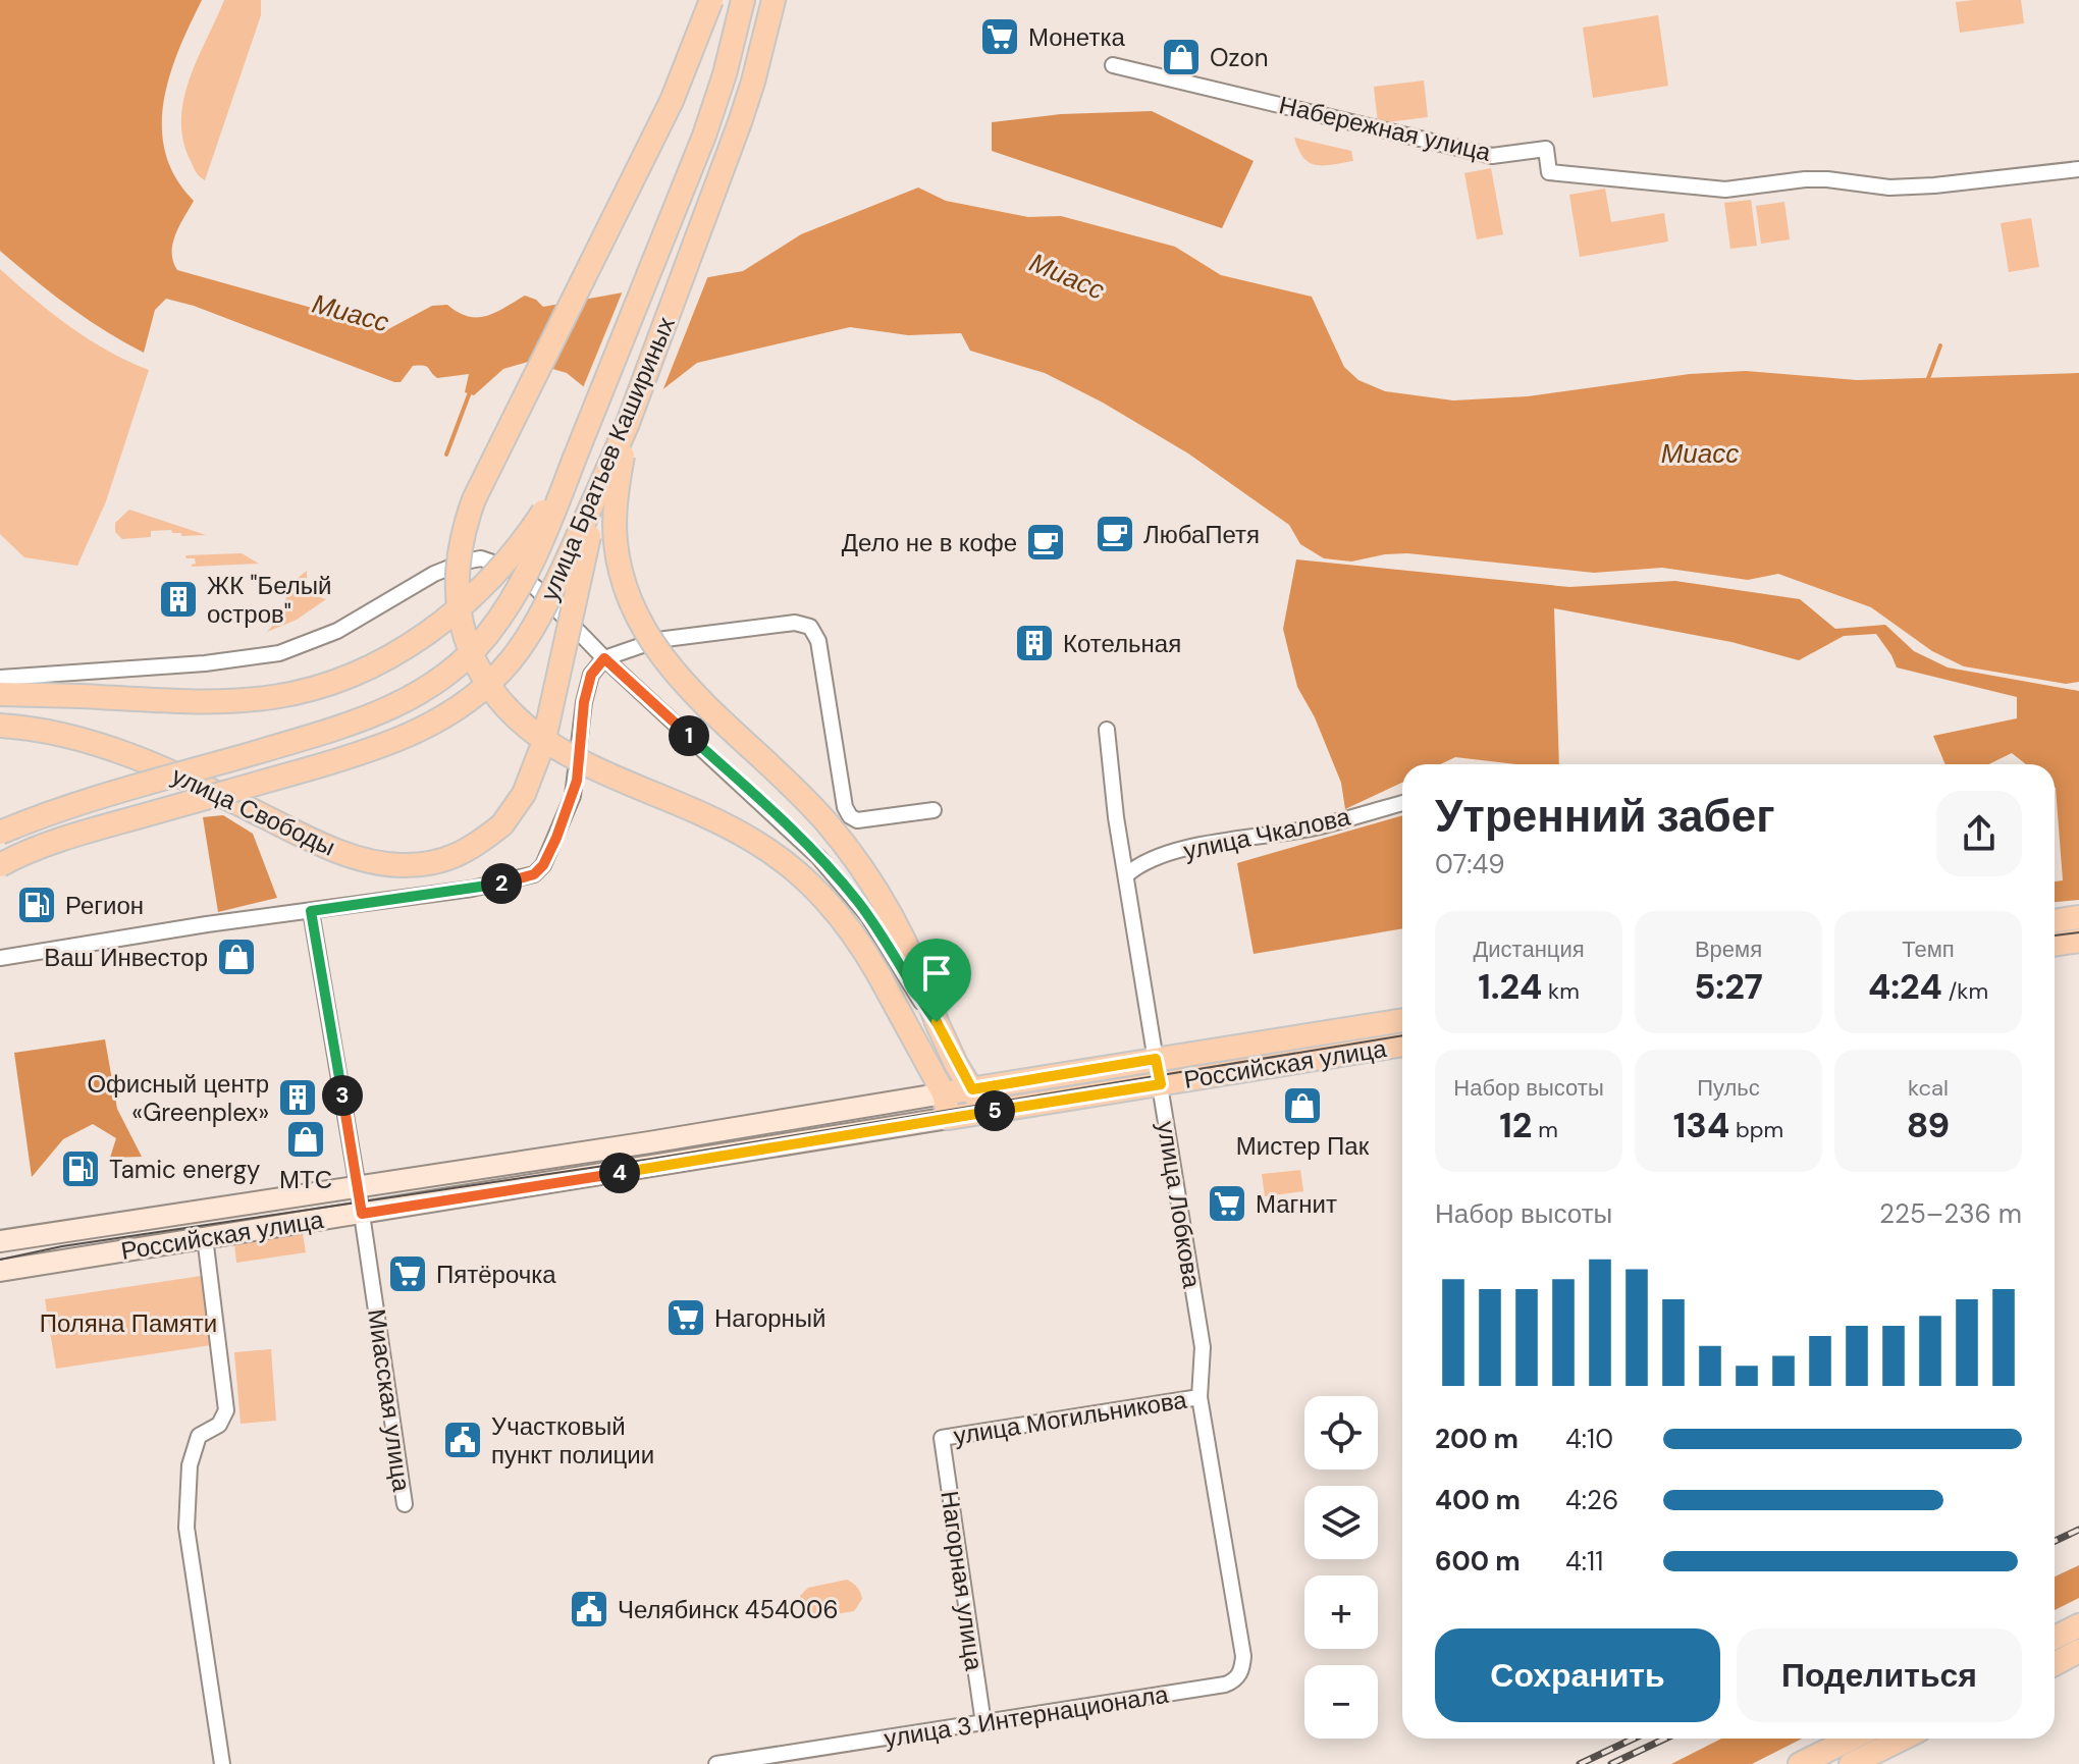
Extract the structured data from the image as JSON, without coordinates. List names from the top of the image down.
{
  "streets": {
    "main road": ["улица Братьев Кашириных", "улица Свободы", "Российская улица"],
    "street": [
      "Набережная улица",
      "улица Чкалова",
      "улица Лобкова",
      "Миасская улица",
      "улица Могильникова",
      "Нагорная улица",
      "улица 3 Интернационала"
    ]
  },
  "crossings": [
    ["улица Братьев Кашириных", "улица Свободы"],
    ["улица Чкалова", "улица Лобкова"],
    ["Российская улица", "улица Лобкова"],
    ["Российская улица", "Миасская улица"],
    ["улица Лобкова", "улица Могильникова"],
    ["улица Лобкова", "улица 3 Интернационала"],
    ["улица Могильникова", "Нагорная улица"],
    ["Нагорная улица", "улица 3 Интернационала"]
  ],
  "water": ["Миасс"],
  "parks": ["Поляна Памяти"],
  "places": {
    "supermarket": [
      "Монетка",
      "Магнит",
      "Пятёрочка",
      "Нагорный"
    ],
    "shop": [
      "Ozon",
      "Ваш Инвестор",
      "Мистер Пак",
      "МТС"
    ],
    "cafe": ["ЛюбаПетя", "Дело не в кофе"],
    "building": ["ЖК \"Белый остров\"", "Котельная", "Офисный центр «Greenplex»"],
    "fuel station": ["Регион", "Tamic energy"],
    "public building": ["Участковый пункт полиции", "Челябинск 454006"]
  },
  "page": {
    "pins": [
      "1",
      "2",
      "3",
      "5",
      "4"
    ],
    "heading": ["Утренний забег", "07:49"],
    "stats": [
      ["Дистанция", "1.24 km"],
      ["Время", "5:27"],
      ["Темп", "4:24 /km"],
      ["Набор высоты", "12 m"],
      ["Пульс", "134 bpm"],
      ["kcal", "89"]
    ],
    "chart": ["Набор высоты", "225–236 m"],
    "map_buttons": ["+", "−"],
    "list": [
      {
        "name": "200 m",
        "note": "4:10"
      },
      {
        "name": "400 m",
        "note": "4:26"
      },
      {
        "name": "600 m",
        "note": "4:11"
      }
    ],
    "buttons": ["Сохранить", "Поделиться"]
  }
}
